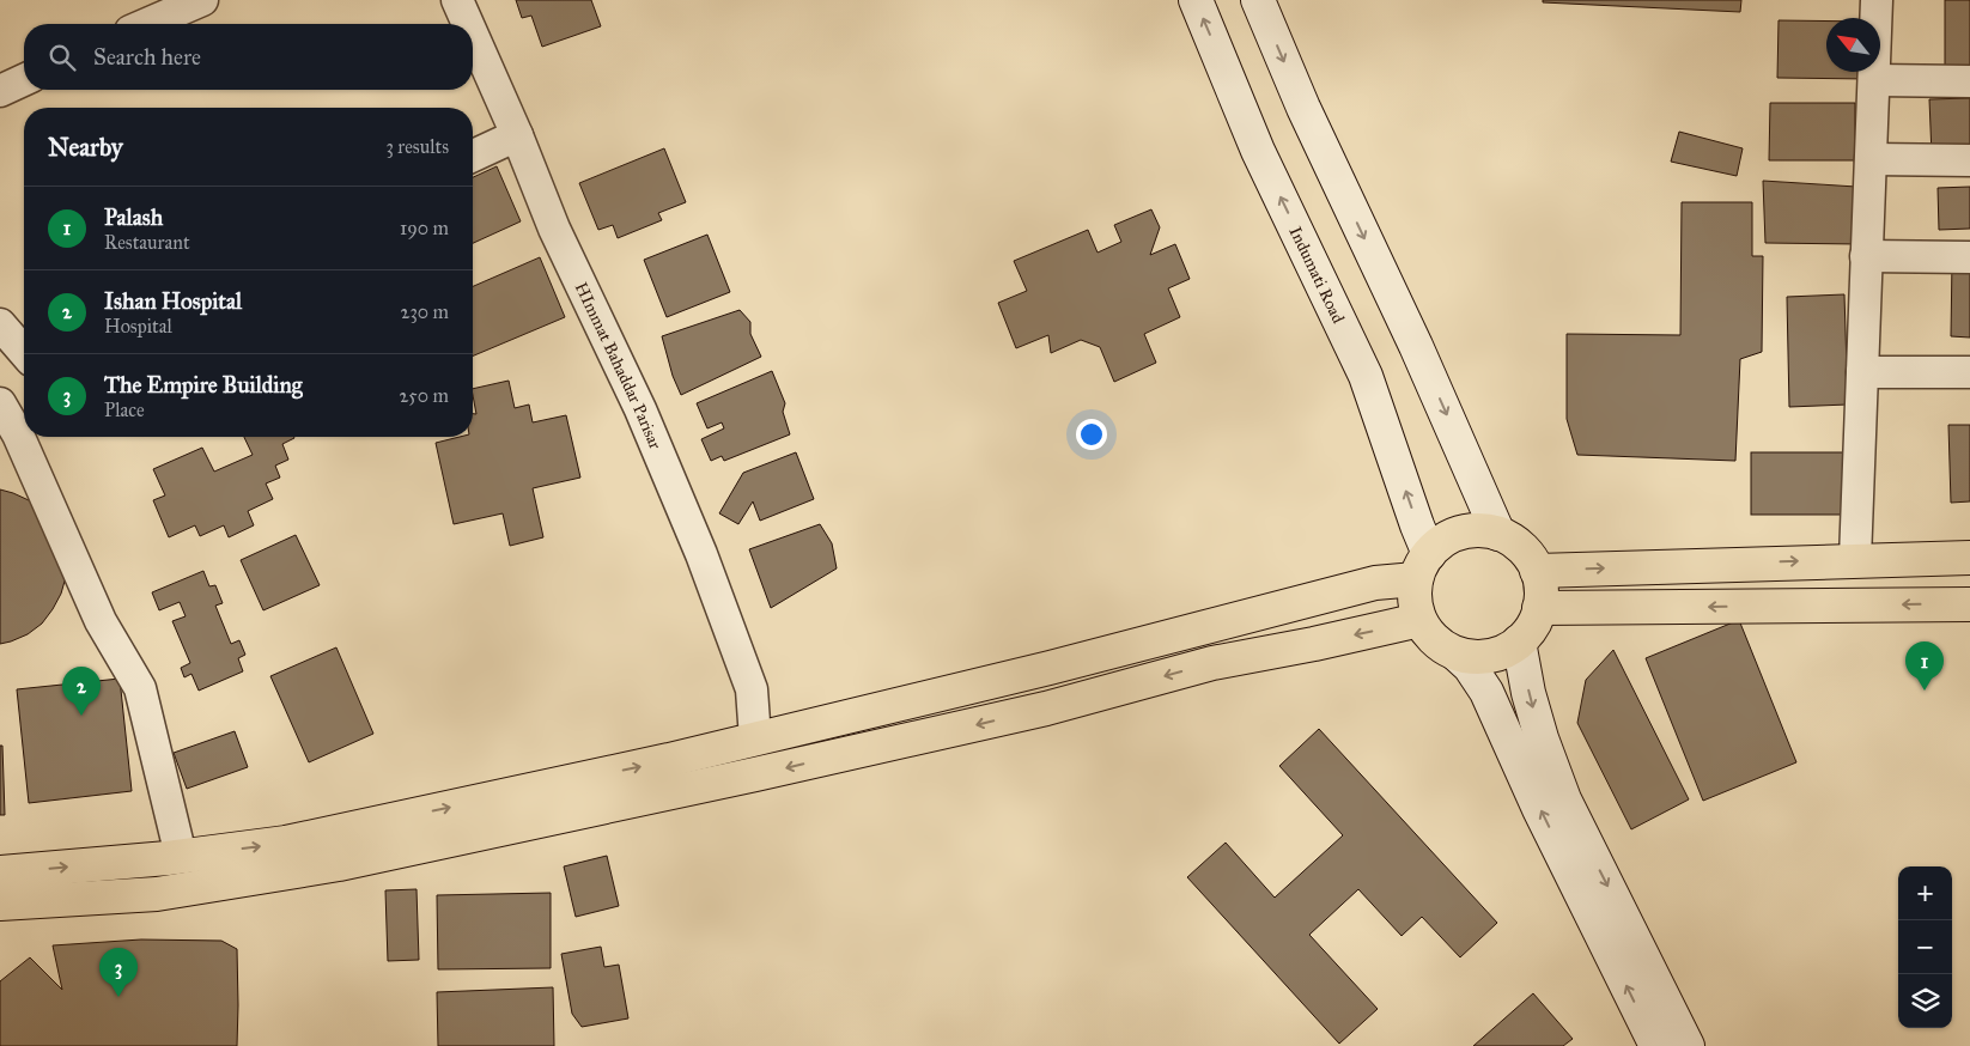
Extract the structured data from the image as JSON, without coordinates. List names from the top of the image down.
{
  "streets": {
    "main road": ["Indumati Road"],
    "street": ["HImmat Bahaddar Parisar"]
  },
  "north": "top left",
  "page": {
    "search": "Search here",
    "heading": ["Nearby", "3 results"],
    "list": [
      {
        "mark": "1",
        "name": "Palash",
        "note": "Restaurant",
        "value": "190 m"
      },
      {
        "mark": "2",
        "name": "Ishan Hospital",
        "note": "Hospital",
        "value": "230 m"
      },
      {
        "mark": "3",
        "name": "The Empire Building",
        "note": "Place",
        "value": "250 m"
      }
    ],
    "pins": ["1", "2", "3"],
    "map_buttons": ["+", "−"]
  }
}
